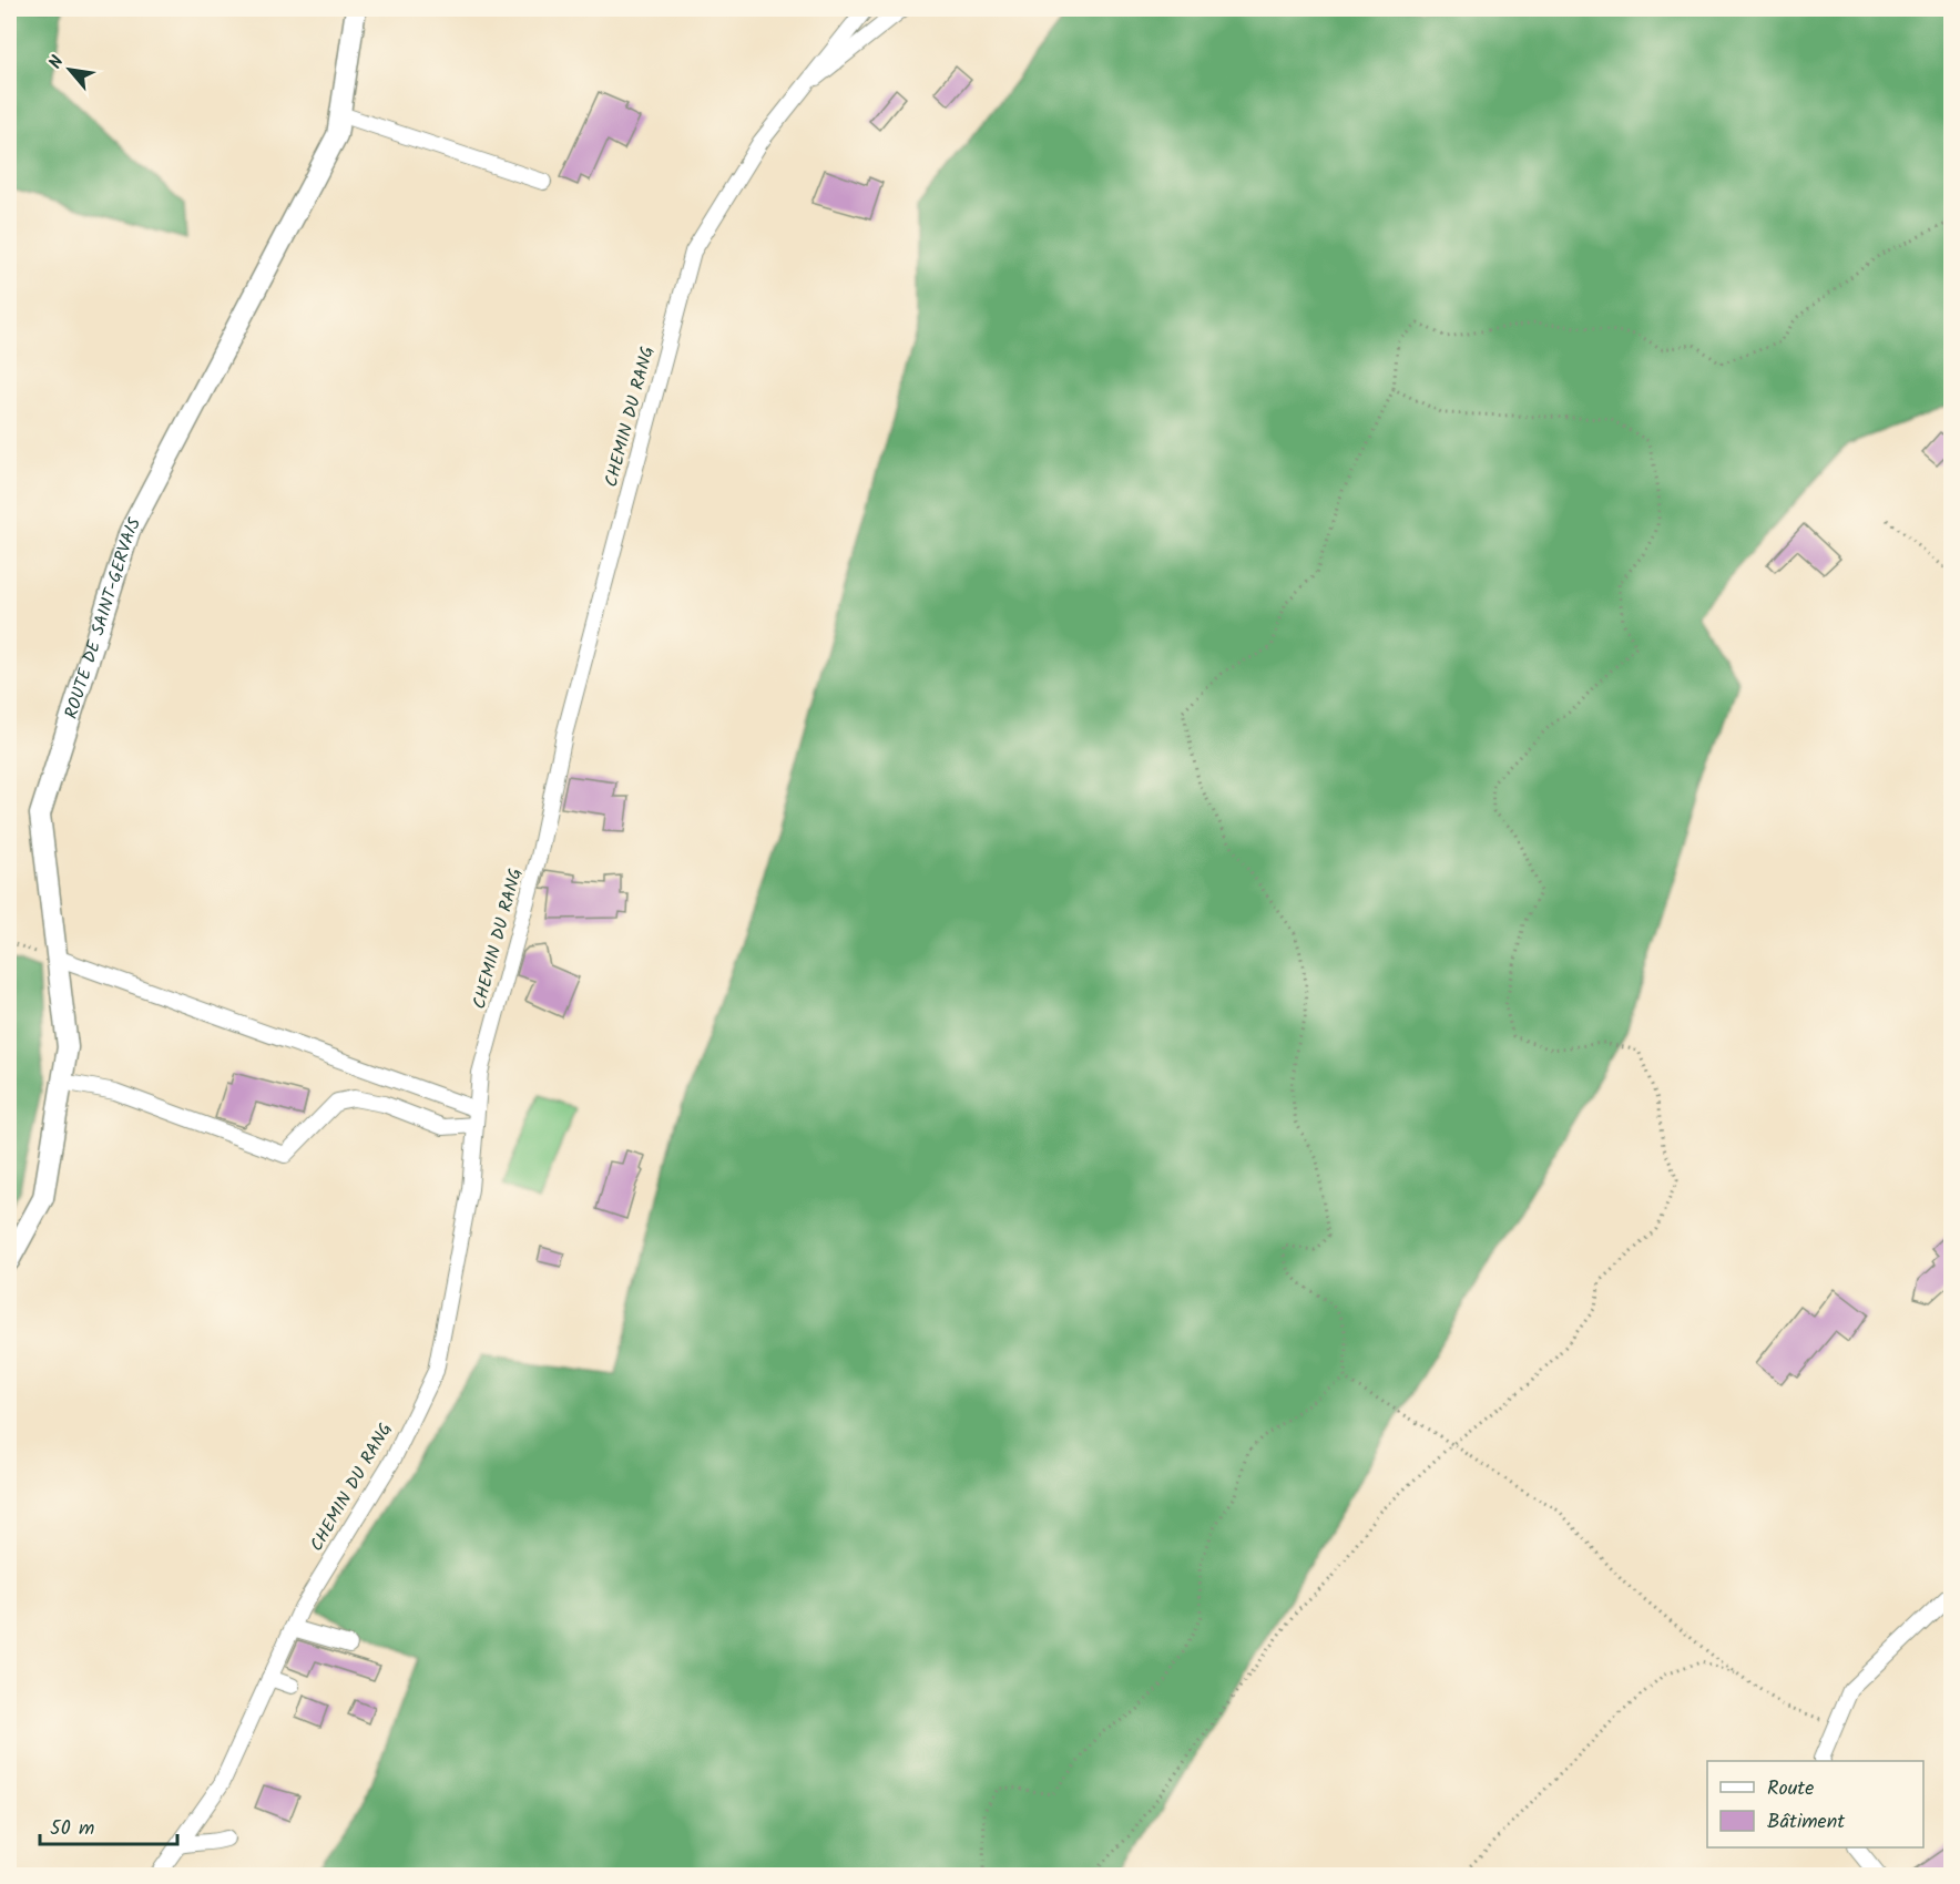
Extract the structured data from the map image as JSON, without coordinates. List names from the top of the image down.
{
  "streets": {
    "street": ["CHEMIN DU RANG", "ROUTE DE SAINT-GERVAIS"]
  },
  "legend": ["Route", "Bâtiment"],
  "scale_bar": "50 m",
  "north": "top left"
}
